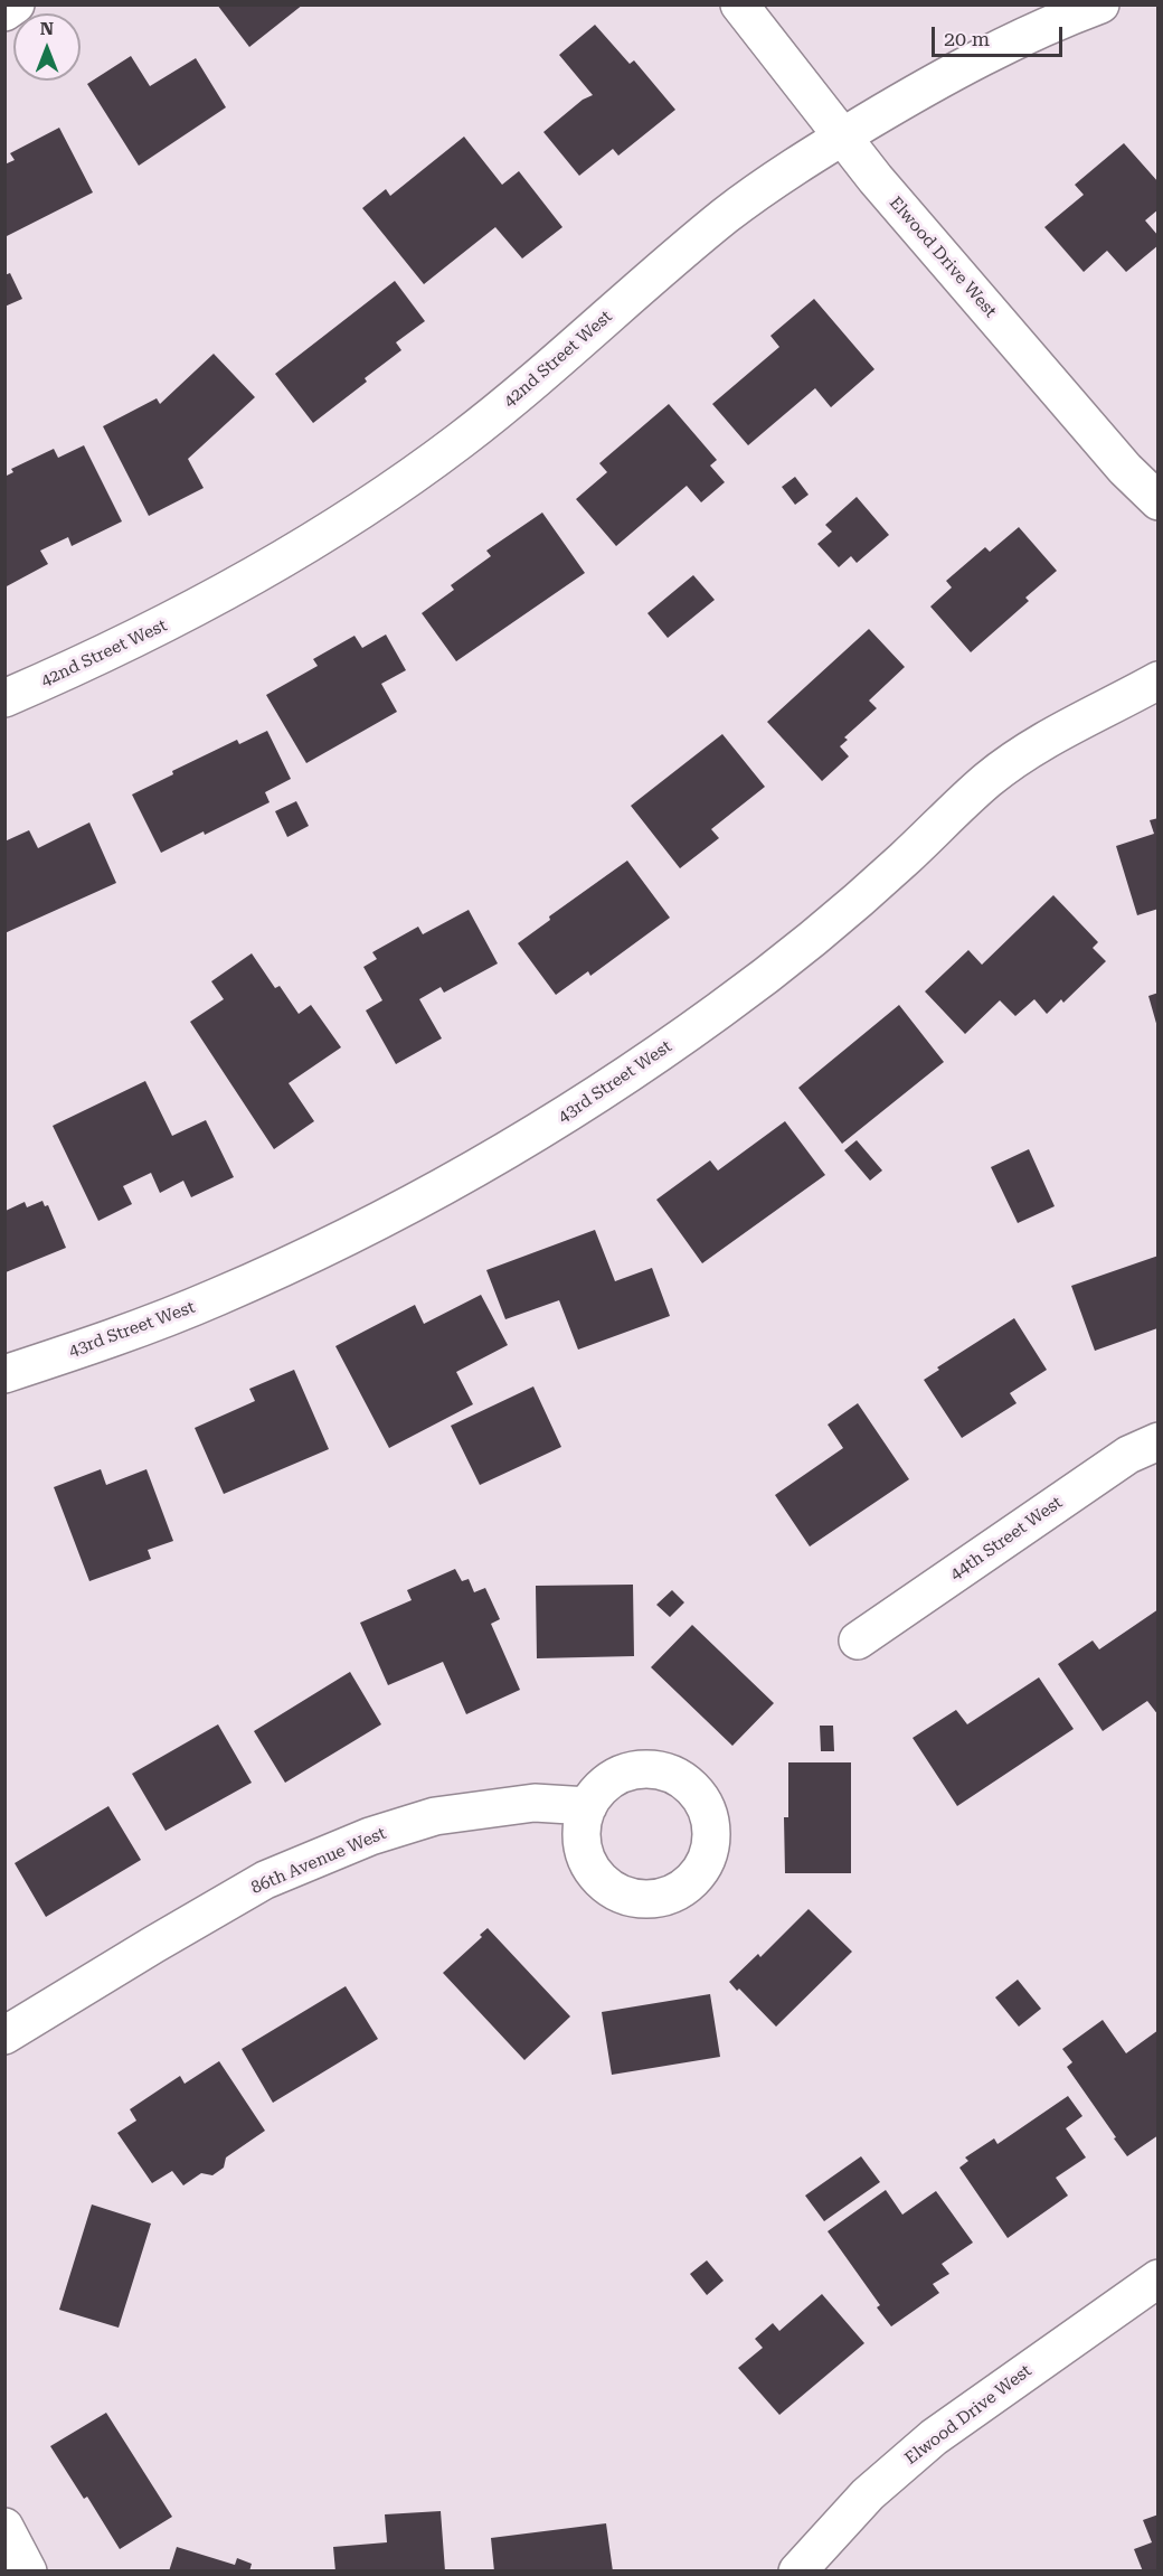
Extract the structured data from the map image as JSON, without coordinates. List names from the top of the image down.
{
  "streets": {
    "street": [
      "Elwood Drive West",
      "42nd Street West",
      "43rd Street West",
      "44th Street West",
      "86th Avenue West"
    ]
  },
  "crossings": [
    ["Elwood Drive West", "42nd Street West"]
  ],
  "scale_bar": "20 m",
  "north": "top"
}
